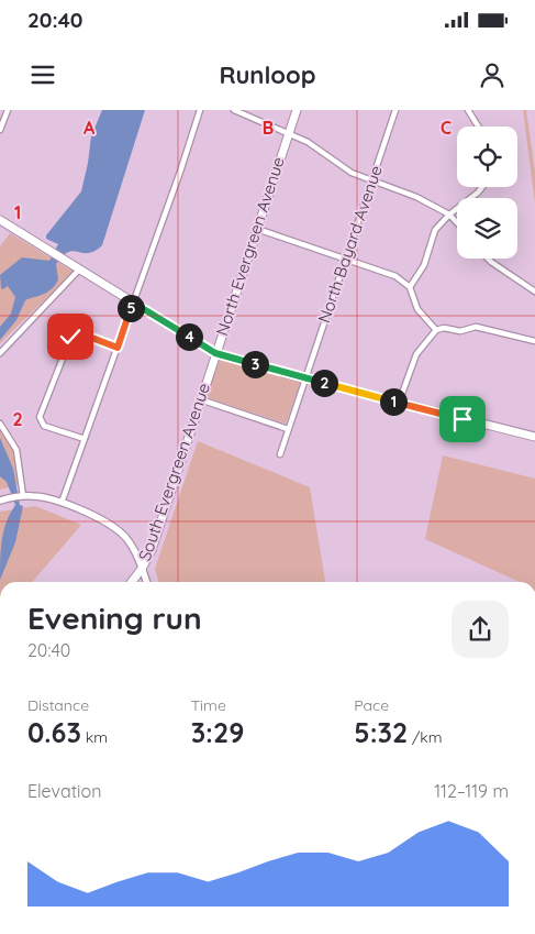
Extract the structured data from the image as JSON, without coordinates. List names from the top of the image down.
{
  "streets": {
    "main road": ["North Evergreen Avenue", "South Evergreen Avenue"],
    "street": ["North Bayard Avenue"]
  },
  "crossings": [
    ["North Evergreen Avenue", "South Evergreen Avenue"]
  ],
  "page": {
    "status": "20:40",
    "header": "Runloop",
    "pins": [
      "5",
      "4",
      "3",
      "2",
      "1"
    ],
    "heading": ["Evening run", "20:40"],
    "stats": [
      ["Distance", "0.63 km"],
      ["Time", "3:29"],
      ["Pace", "5:32 /km"]
    ],
    "chart": ["Elevation", "112–119 m"]
  },
  "grid": {
    "columns": ["A", "B", "C"],
    "rows": ["1", "2"]
  }
}
